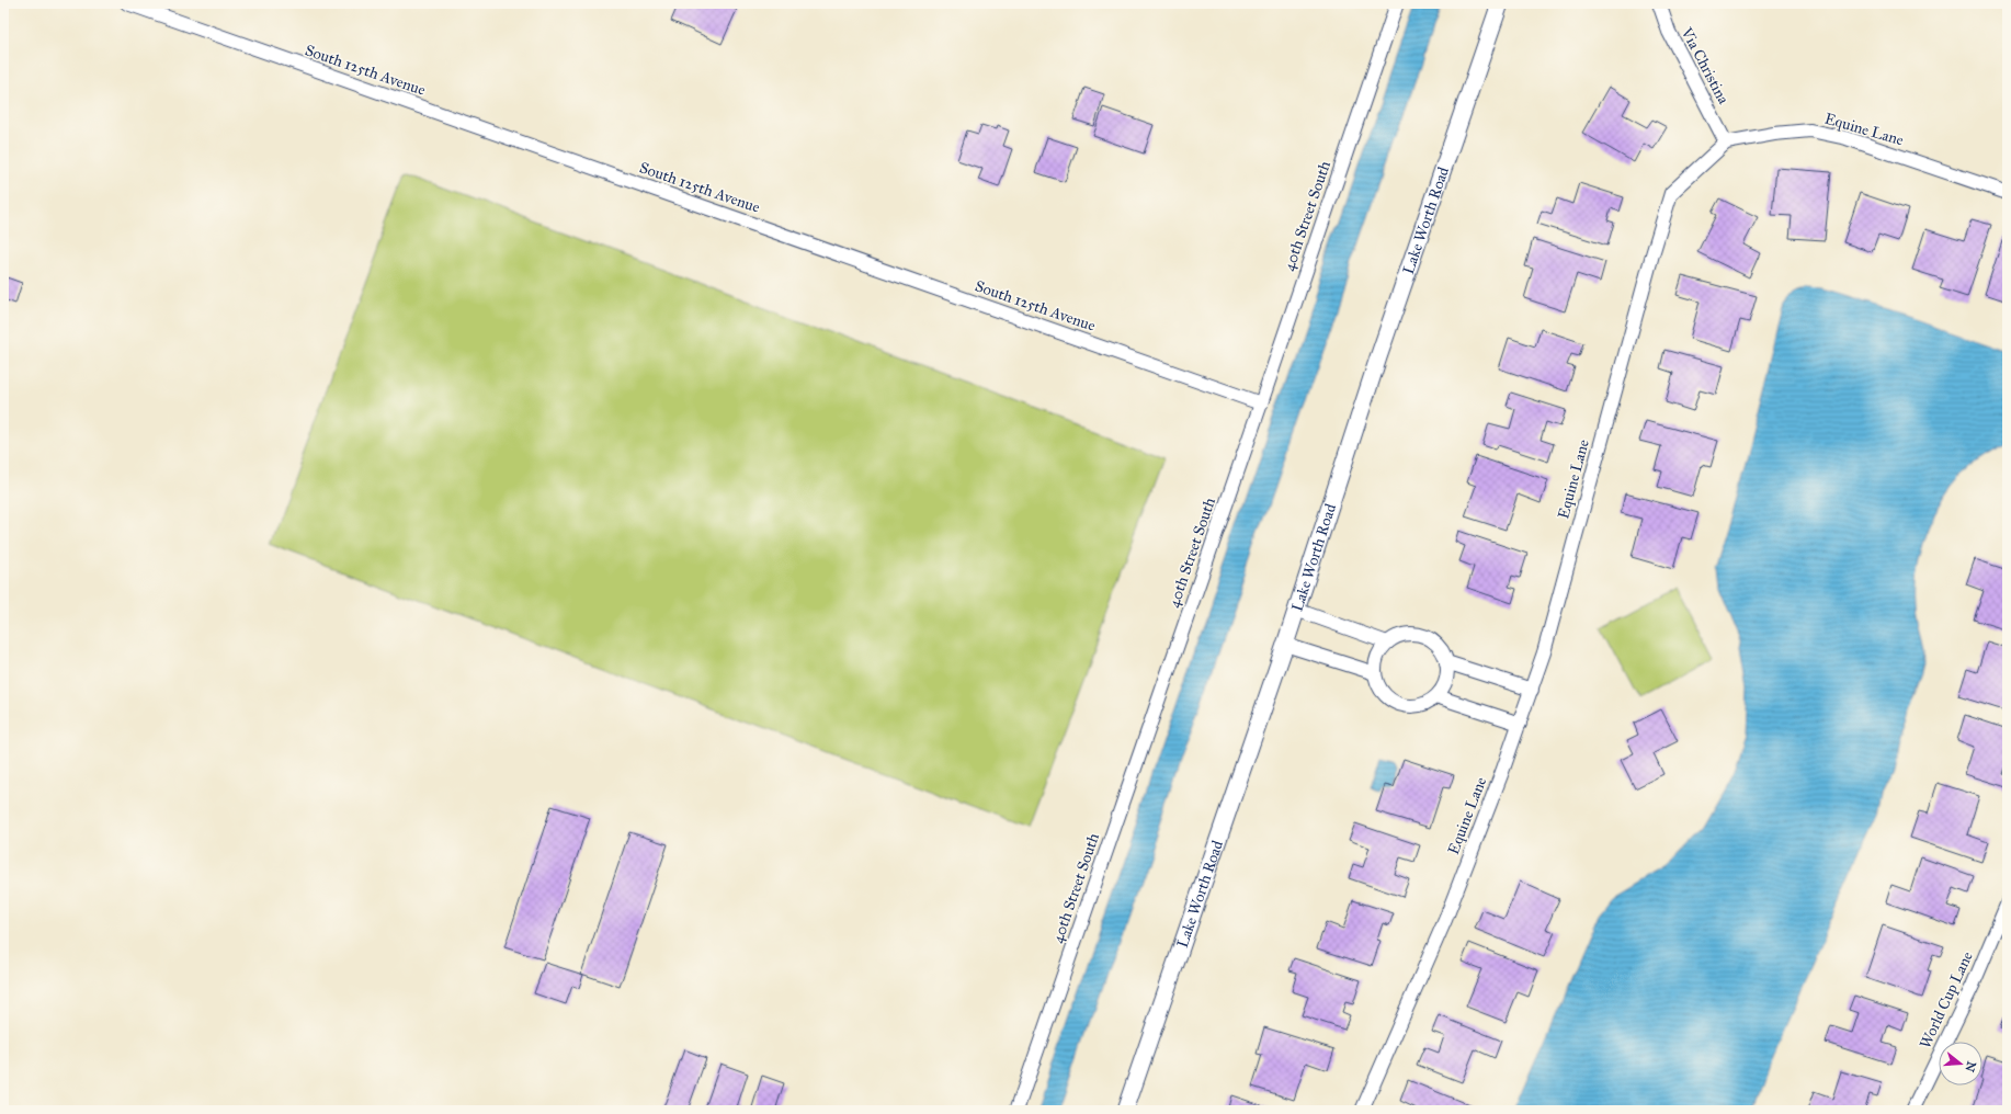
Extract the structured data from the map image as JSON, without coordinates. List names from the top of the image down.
{
  "streets": {
    "street": [
      "Via Christina",
      "South 125th Avenue",
      "Equine Lane",
      "40th Street South",
      "Lake Worth Road",
      "World Cup Lane"
    ]
  },
  "crossings": [
    ["Via Christina", "Equine Lane"],
    ["South 125th Avenue", "40th Street South"]
  ],
  "north": "right"
}
